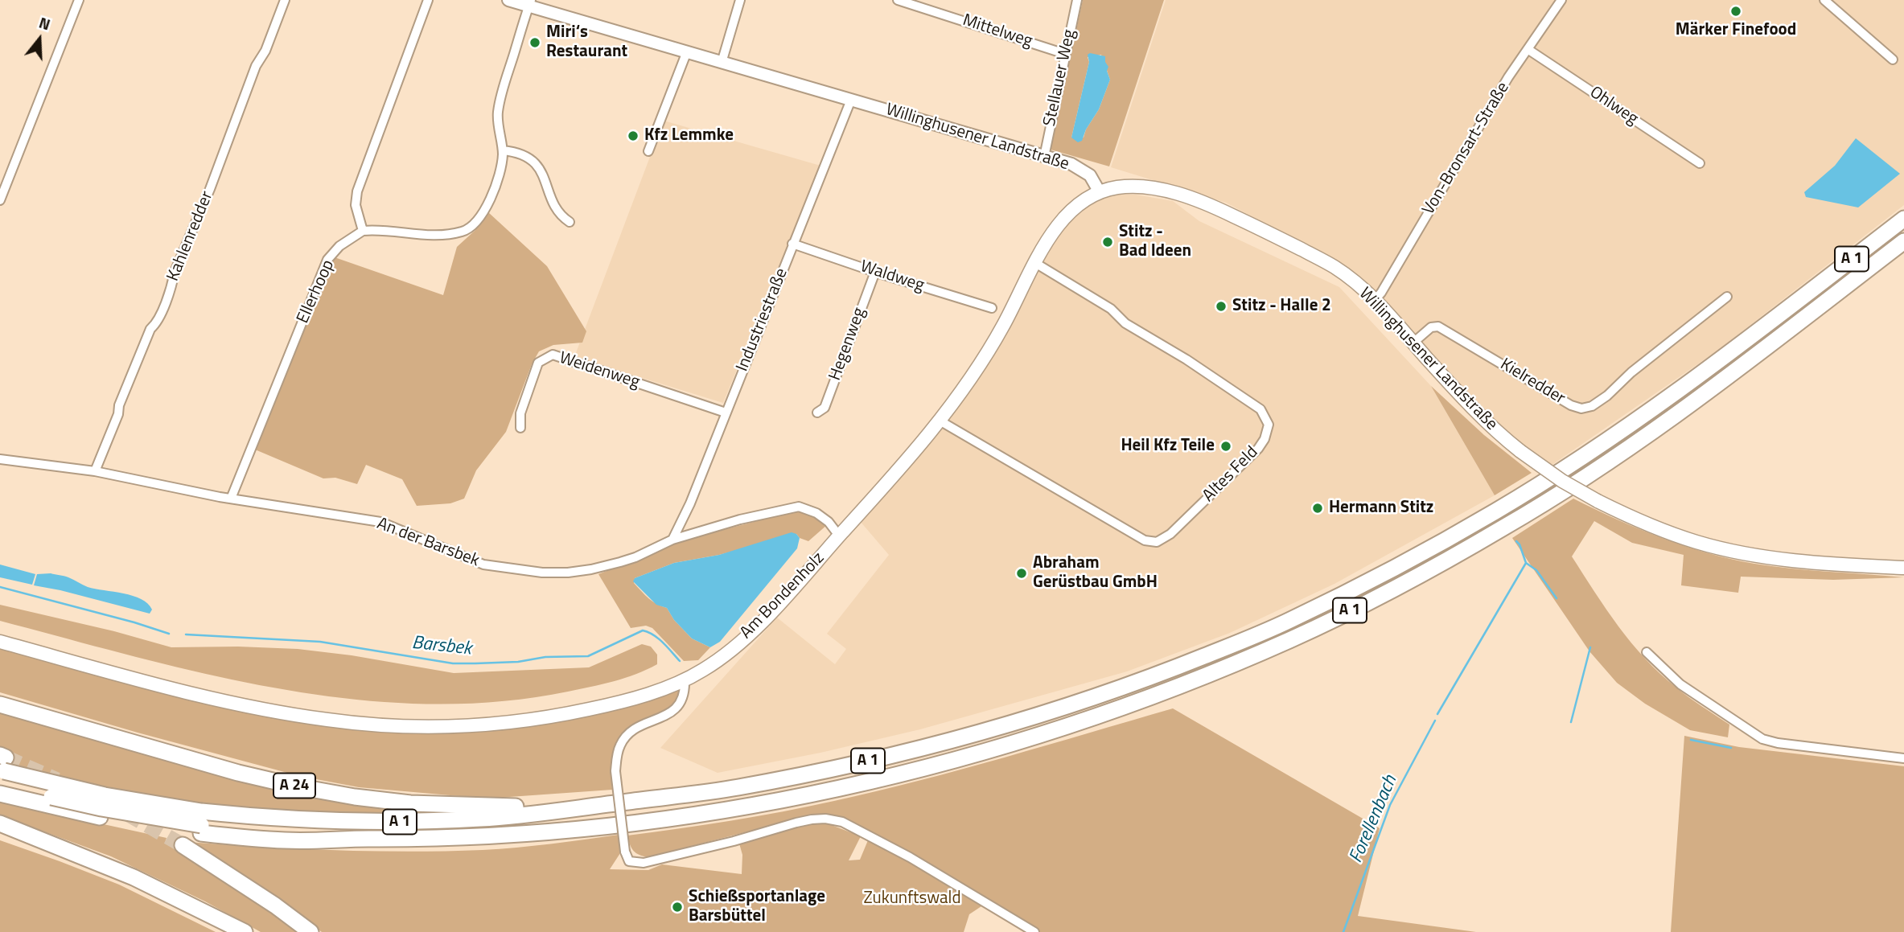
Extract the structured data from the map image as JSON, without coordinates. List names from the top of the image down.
{
  "streets": {
    "highway": ["A 1", "A 24"],
    "main road": ["Willinghusener Landstraße", "Am Bondenholz"],
    "street": [
      "Mittelweg",
      "Stellauer Weg",
      "Ohlweg",
      "Von-Bronsart-Straße",
      "Kahlenredder",
      "Waldweg",
      "Ellerhoop",
      "Industriestraße",
      "Hegenweg",
      "Weidenweg",
      "Kielredder",
      "Altes Feld",
      "An der Barsbek"
    ]
  },
  "crossings": [
    ["Mittelweg", "Stellauer Weg"],
    ["Stellauer Weg", "Willinghusener Landstraße"],
    ["Ohlweg", "Von-Bronsart-Straße"],
    ["Willinghusener Landstraße", "Von-Bronsart-Straße"],
    ["Willinghusener Landstraße", "Industriestraße"],
    ["Willinghusener Landstraße", "Kielredder"],
    ["Willinghusener Landstraße", "Am Bondenholz"],
    ["Kahlenredder", "An der Barsbek"],
    ["A 1", "A 24"],
    ["Waldweg", "Industriestraße"],
    ["Waldweg", "Hegenweg"],
    ["Ellerhoop", "An der Barsbek"],
    ["Industriestraße", "Weidenweg"],
    ["Industriestraße", "An der Barsbek"],
    ["Altes Feld", "Am Bondenholz"],
    ["An der Barsbek", "Am Bondenholz"]
  ],
  "water": ["Barsbek", "Forellenbach"],
  "parks": ["Zukunftswald"],
  "places": [
    "Märker Finefood",
    "Miri‘s Restaurant",
    "Kfz Lemmke",
    "Stitz - Bad Ideen",
    "Stitz - Halle 2",
    "Heil Kfz Teile",
    "Hermann Stitz",
    "Abraham Gerüstbau GmbH",
    "Schießsportanlage Barsbüttel"
  ],
  "north": "top"
}
